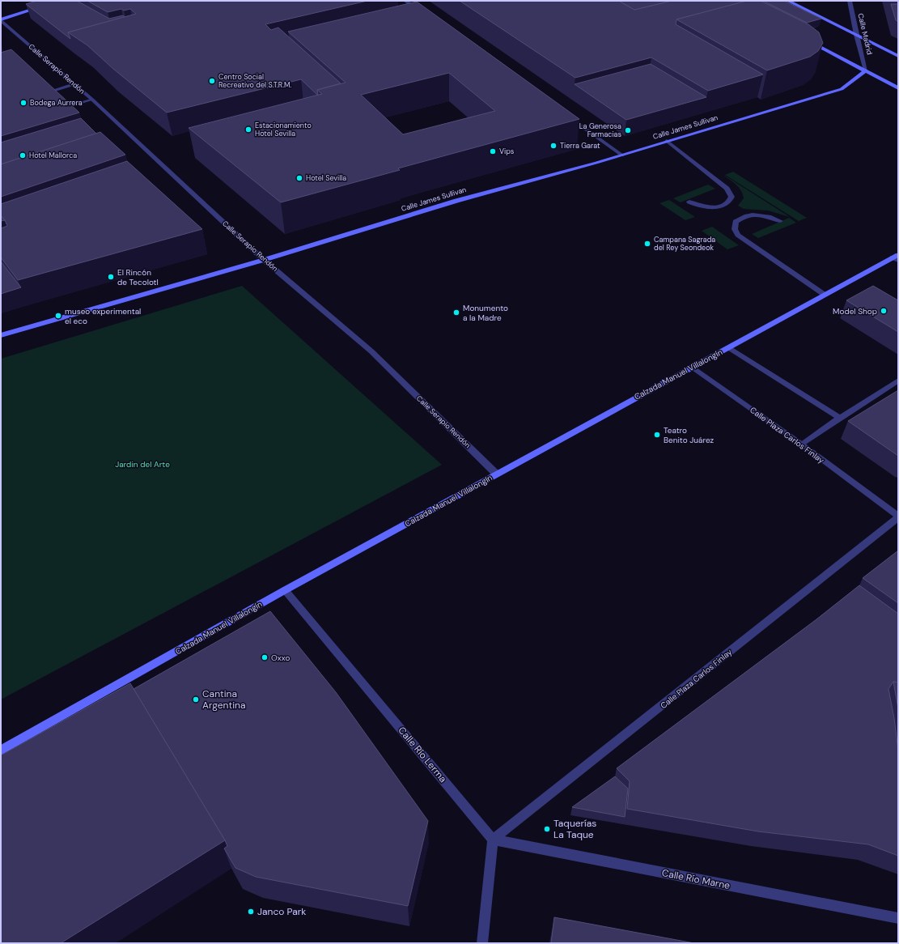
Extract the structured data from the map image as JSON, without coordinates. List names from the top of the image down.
{
  "streets": {
    "main road": ["Calle James Sullivan", "Calzada Manuel Villalongín"],
    "street": [
      "Calle Madrid",
      "Calle Serapio Rendón",
      "Calle Plaza Carlos Finlay",
      "Calle Río Lerma",
      "Calle Río Marne"
    ]
  },
  "crossings": [
    ["Calle Madrid", "Calle James Sullivan"],
    ["Calle Serapio Rendón", "Calle James Sullivan"],
    ["Calle Serapio Rendón", "Calzada Manuel Villalongín"],
    ["Calzada Manuel Villalongín", "Calle Plaza Carlos Finlay"],
    ["Calzada Manuel Villalongín", "Calle Río Lerma"],
    ["Calle Plaza Carlos Finlay", "Calle Río Lerma"],
    ["Calle Plaza Carlos Finlay", "Calle Río Marne"],
    ["Calle Río Lerma", "Calle Río Marne"]
  ],
  "parks": ["Jardin del Arte"],
  "places": [
    "Centro Social Recreativo del S.T.R.M.",
    "Bodega Aurrera",
    "Estacionamiento Hotel Sevilla",
    "La Generosa Farmacias",
    "Tierra Garat",
    "Vips",
    "Hotel Mallorca",
    "Hotel Sevilla",
    "Campana Sagrada del Rey Seondeok",
    "El Rincón de Tecolotl",
    "Model Shop",
    "Monumento a la Madre",
    "museo experimental el eco",
    "Teatro Benito Juárez",
    "Oxxo",
    "Cantina Argentina",
    "Taquerías La Taque",
    "Janco Park"
  ]
}
